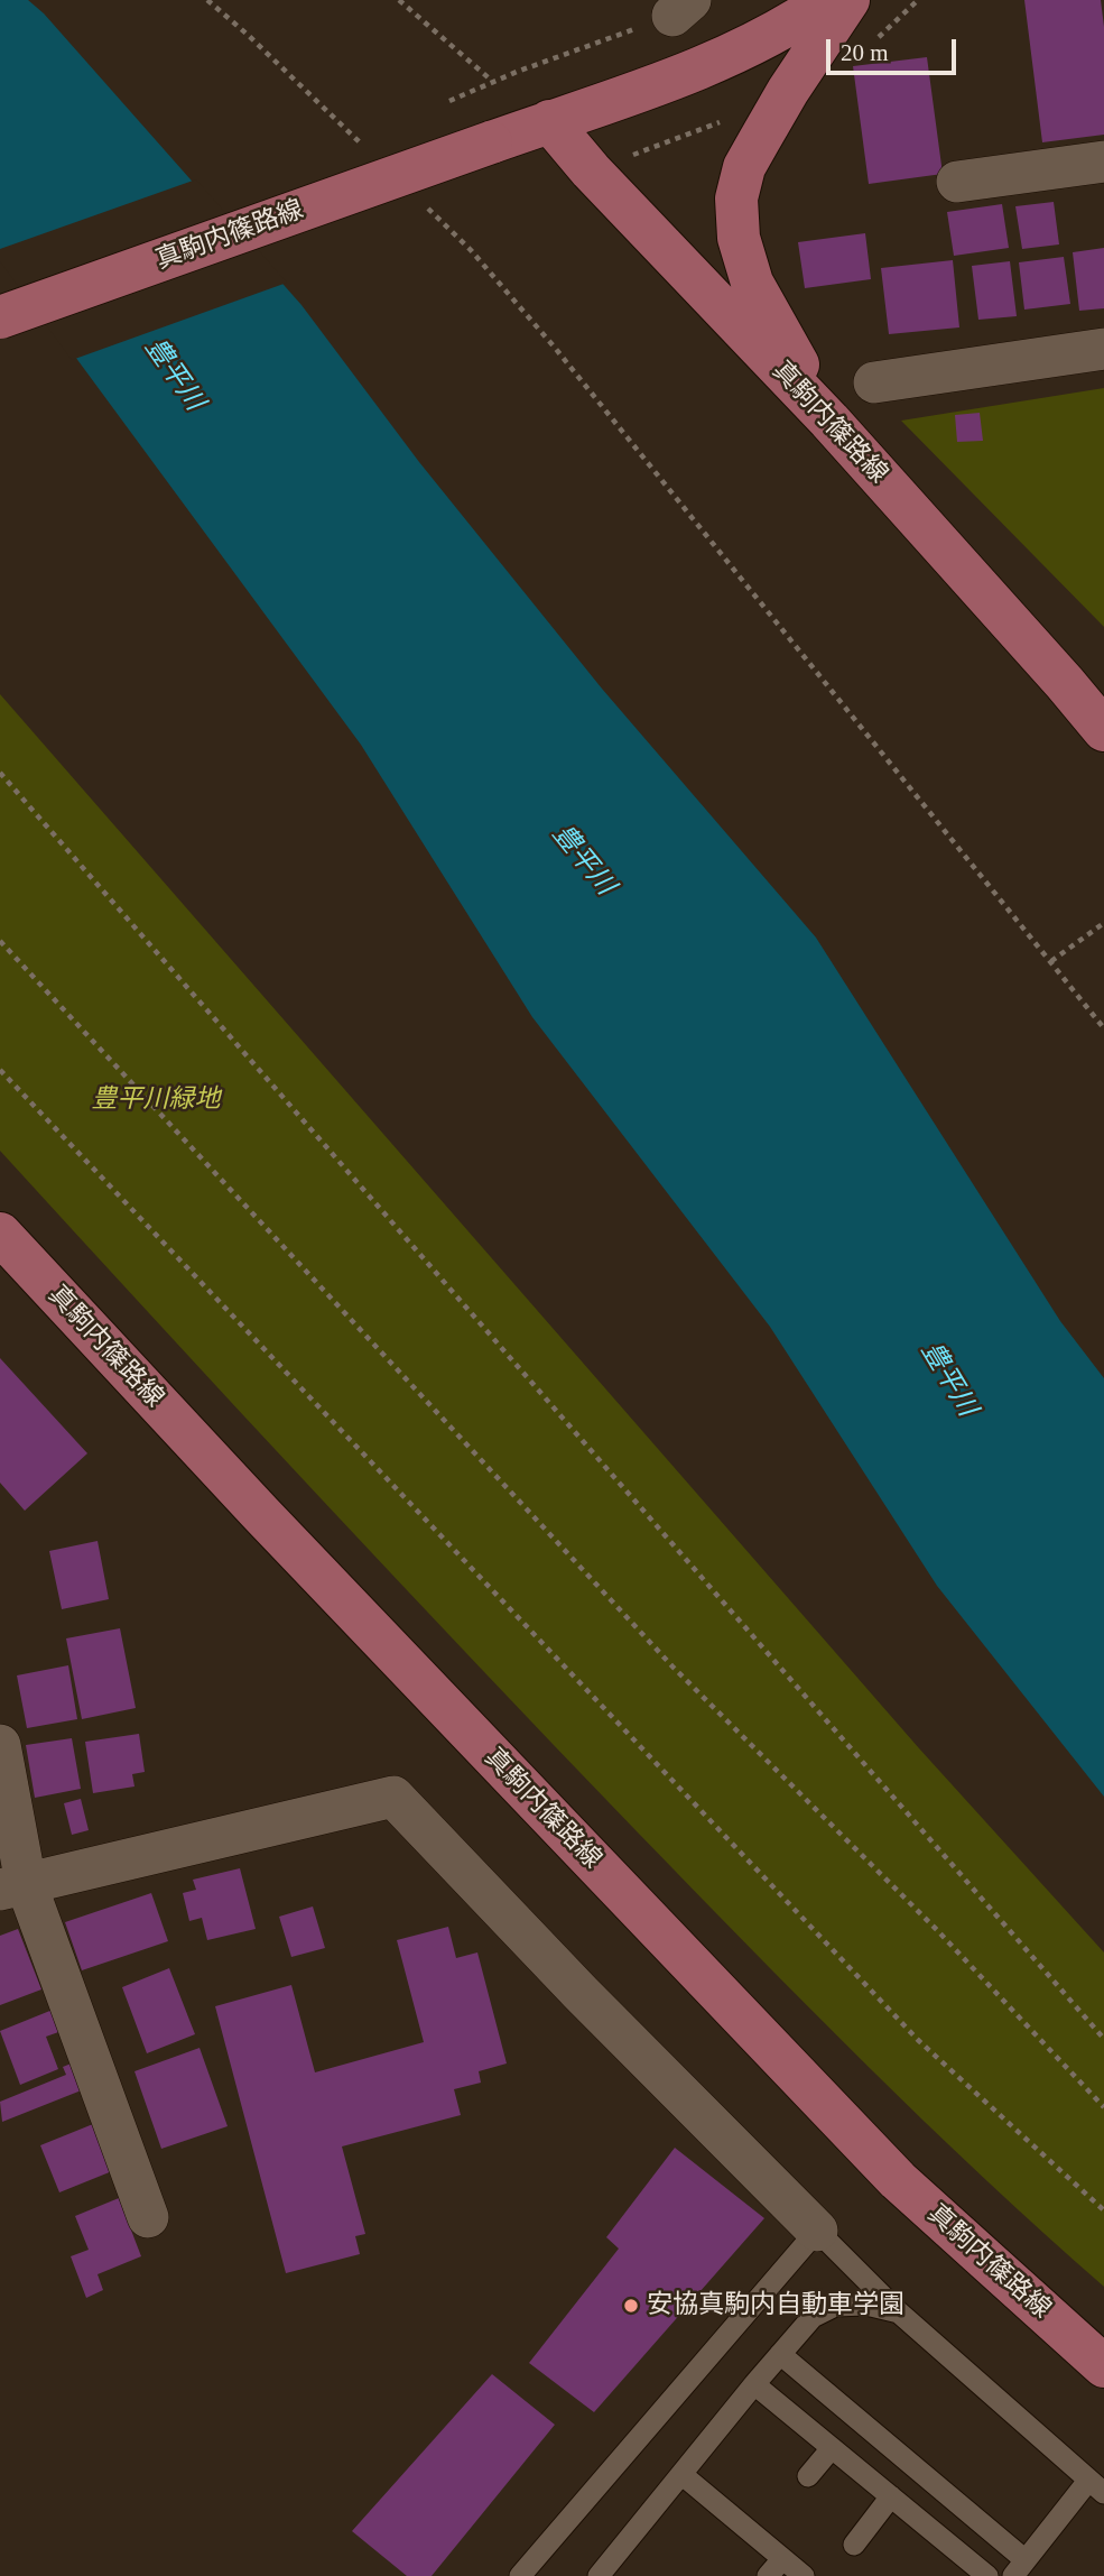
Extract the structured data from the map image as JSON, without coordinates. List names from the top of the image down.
{
  "streets": {
    "main road": ["真駒内篠路線"]
  },
  "water": ["豊平川"],
  "parks": ["豊平川緑地"],
  "places": ["安協真駒内自動車学園"],
  "scale_bar": "20 m"
}
